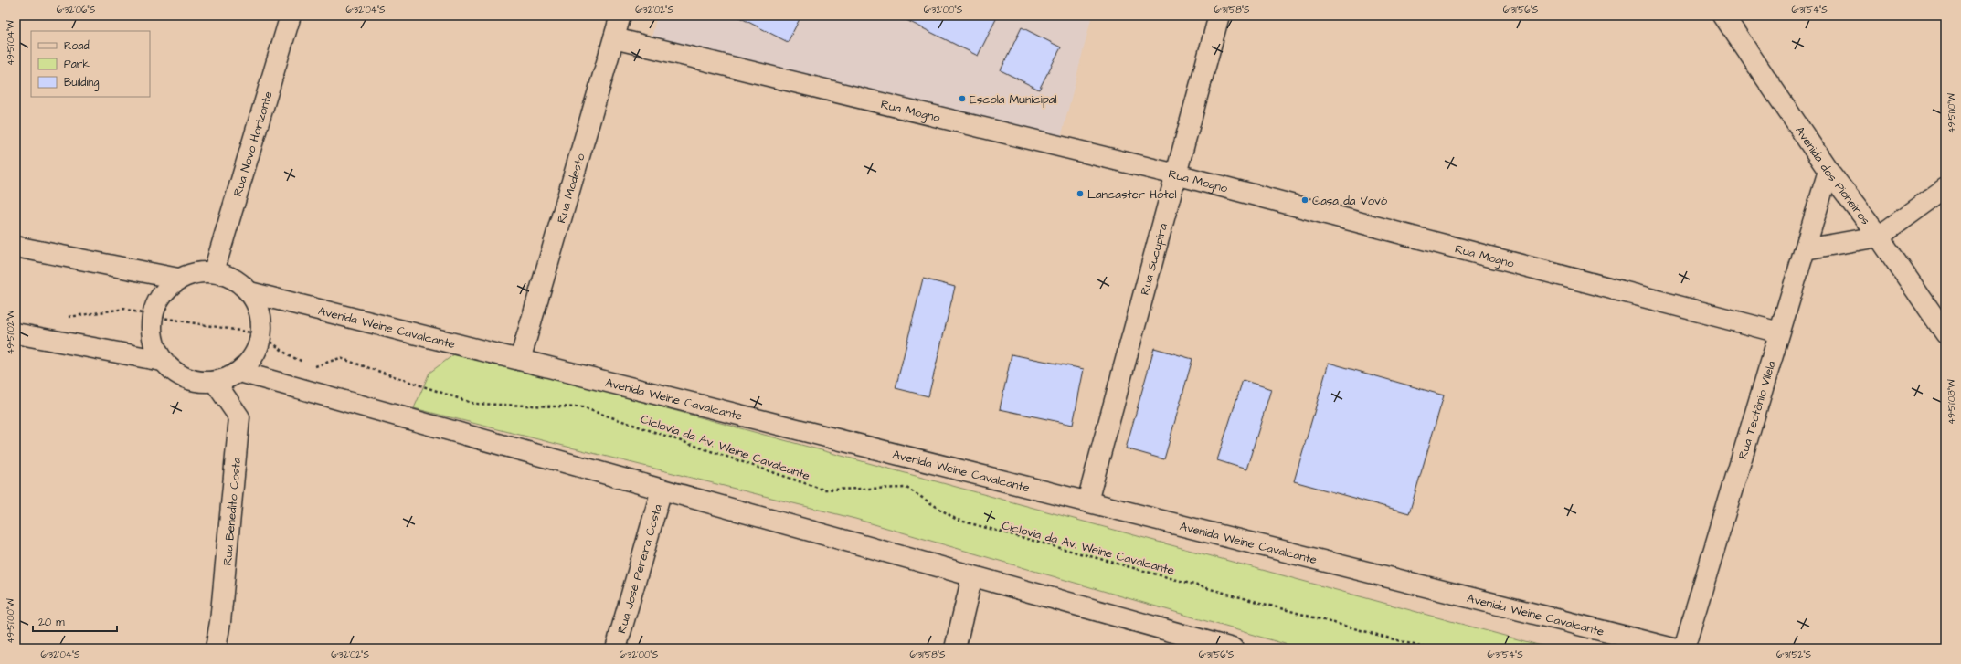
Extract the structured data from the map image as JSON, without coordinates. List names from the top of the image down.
{
  "streets": {
    "main road": [
      "Rua Mogno",
      "Rua Novo Horizonte",
      "Avenida dos Pioneiros",
      "Rua Modesto",
      "Rua Sucupira",
      "Avenida Weine Cavalcante",
      "Rua Teotônio Vilela",
      "Rua Benedito Costa",
      "Rua José Pereira Costa"
    ],
    "path": ["Ciclovia da Av. Weine Cavalcante"]
  },
  "crossings": [
    ["Rua Mogno", "Rua Modesto"],
    ["Rua Mogno", "Rua Sucupira"],
    ["Rua Mogno", "Rua Teotônio Vilela"],
    ["Avenida dos Pioneiros", "Rua Teotônio Vilela"],
    ["Rua Modesto", "Avenida Weine Cavalcante"],
    ["Rua Sucupira", "Avenida Weine Cavalcante"]
  ],
  "places": ["Escola Municipal", "Lancaster Hotel", "Casa da Vovó"],
  "legend": ["Road", "Park", "Building"],
  "scale_bar": "20 m",
  "coordinates": [
    "6°32'06\"S",
    "6°32'04\"S",
    "6°32'02\"S",
    "6°32'00\"S",
    "6°31'58\"S",
    "6°31'56\"S",
    "6°31'54\"S",
    "49°51'04\"W",
    "49°51'10\"W",
    "49°51'02\"W",
    "49°51'08\"W",
    "49°51'00\"W",
    "6°31'52\"S"
  ]
}
